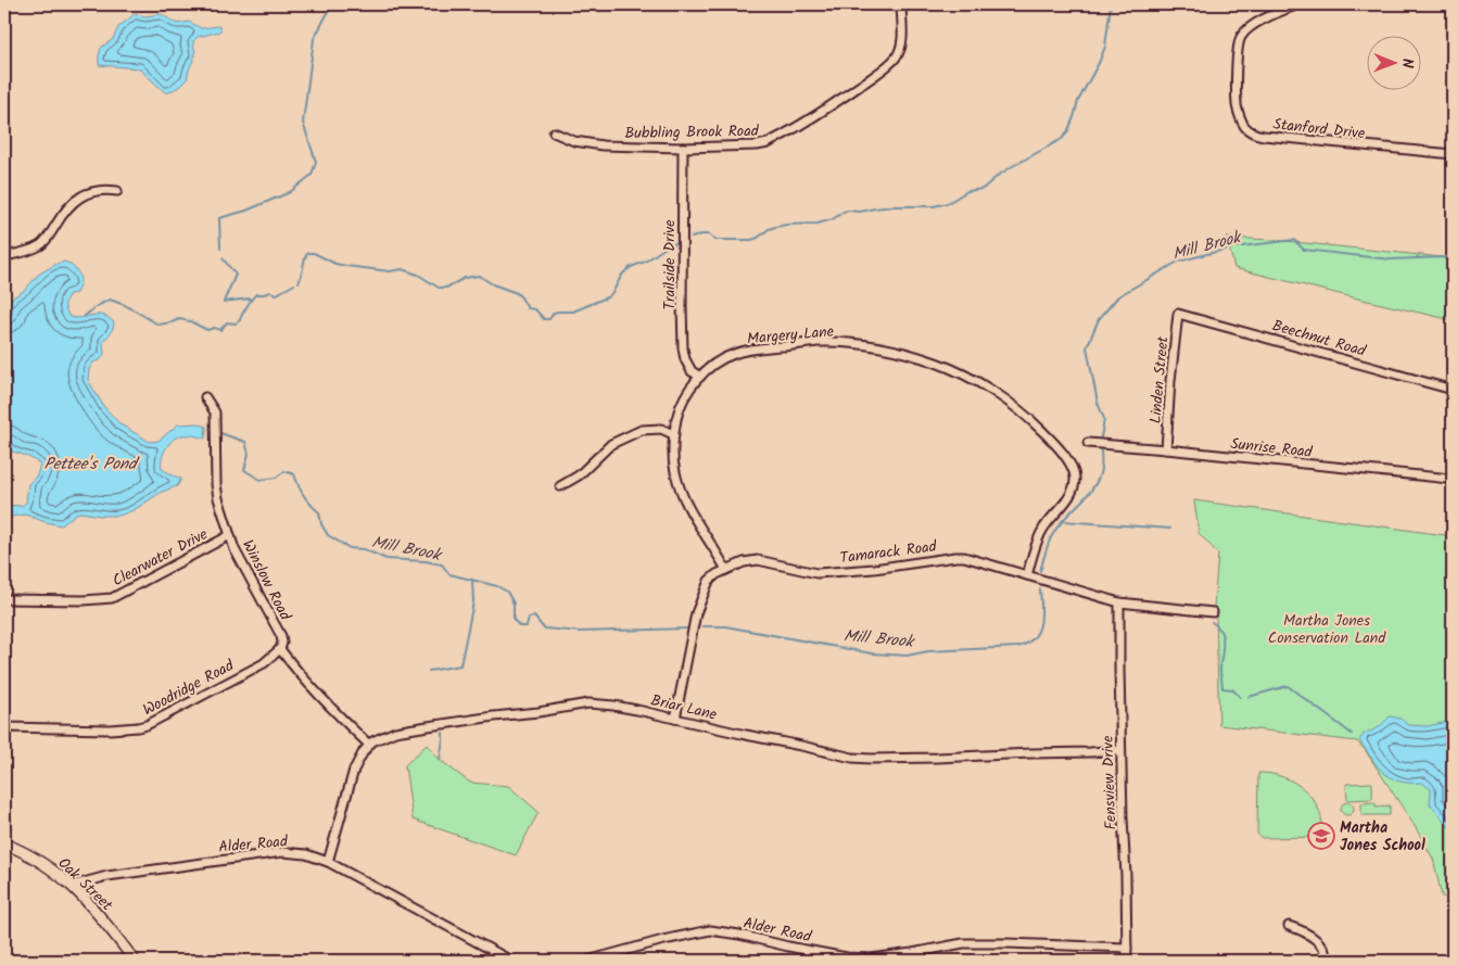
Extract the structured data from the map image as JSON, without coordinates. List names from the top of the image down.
{
  "streets": {
    "street": [
      "Stanford Drive",
      "Bubbling Brook Road",
      "Trailside Drive",
      "Margery Lane",
      "Beechnut Road",
      "Linden Street",
      "Sunrise Road",
      "Tamarack Road",
      "Clearwater Drive",
      "Winslow Road",
      "Woodridge Road",
      "Briar Lane",
      "Fensview Drive",
      "Alder Road",
      "Oak Street"
    ]
  },
  "crossings": [
    ["Bubbling Brook Road", "Trailside Drive"],
    ["Trailside Drive", "Margery Lane"],
    ["Margery Lane", "Tamarack Road"],
    ["Beechnut Road", "Linden Street"],
    ["Linden Street", "Sunrise Road"],
    ["Tamarack Road", "Briar Lane"],
    ["Tamarack Road", "Fensview Drive"],
    ["Clearwater Drive", "Winslow Road"],
    ["Winslow Road", "Woodridge Road"],
    ["Winslow Road", "Briar Lane"],
    ["Briar Lane", "Fensview Drive"],
    ["Fensview Drive", "Alder Road"],
    ["Alder Road", "Oak Street"]
  ],
  "water": ["Mill Brook", "Pettee's Pond"],
  "parks": ["Martha Jones Conservation Land"],
  "places": {
    "school or university": ["Martha Jones School"]
  },
  "north": "right"
}
